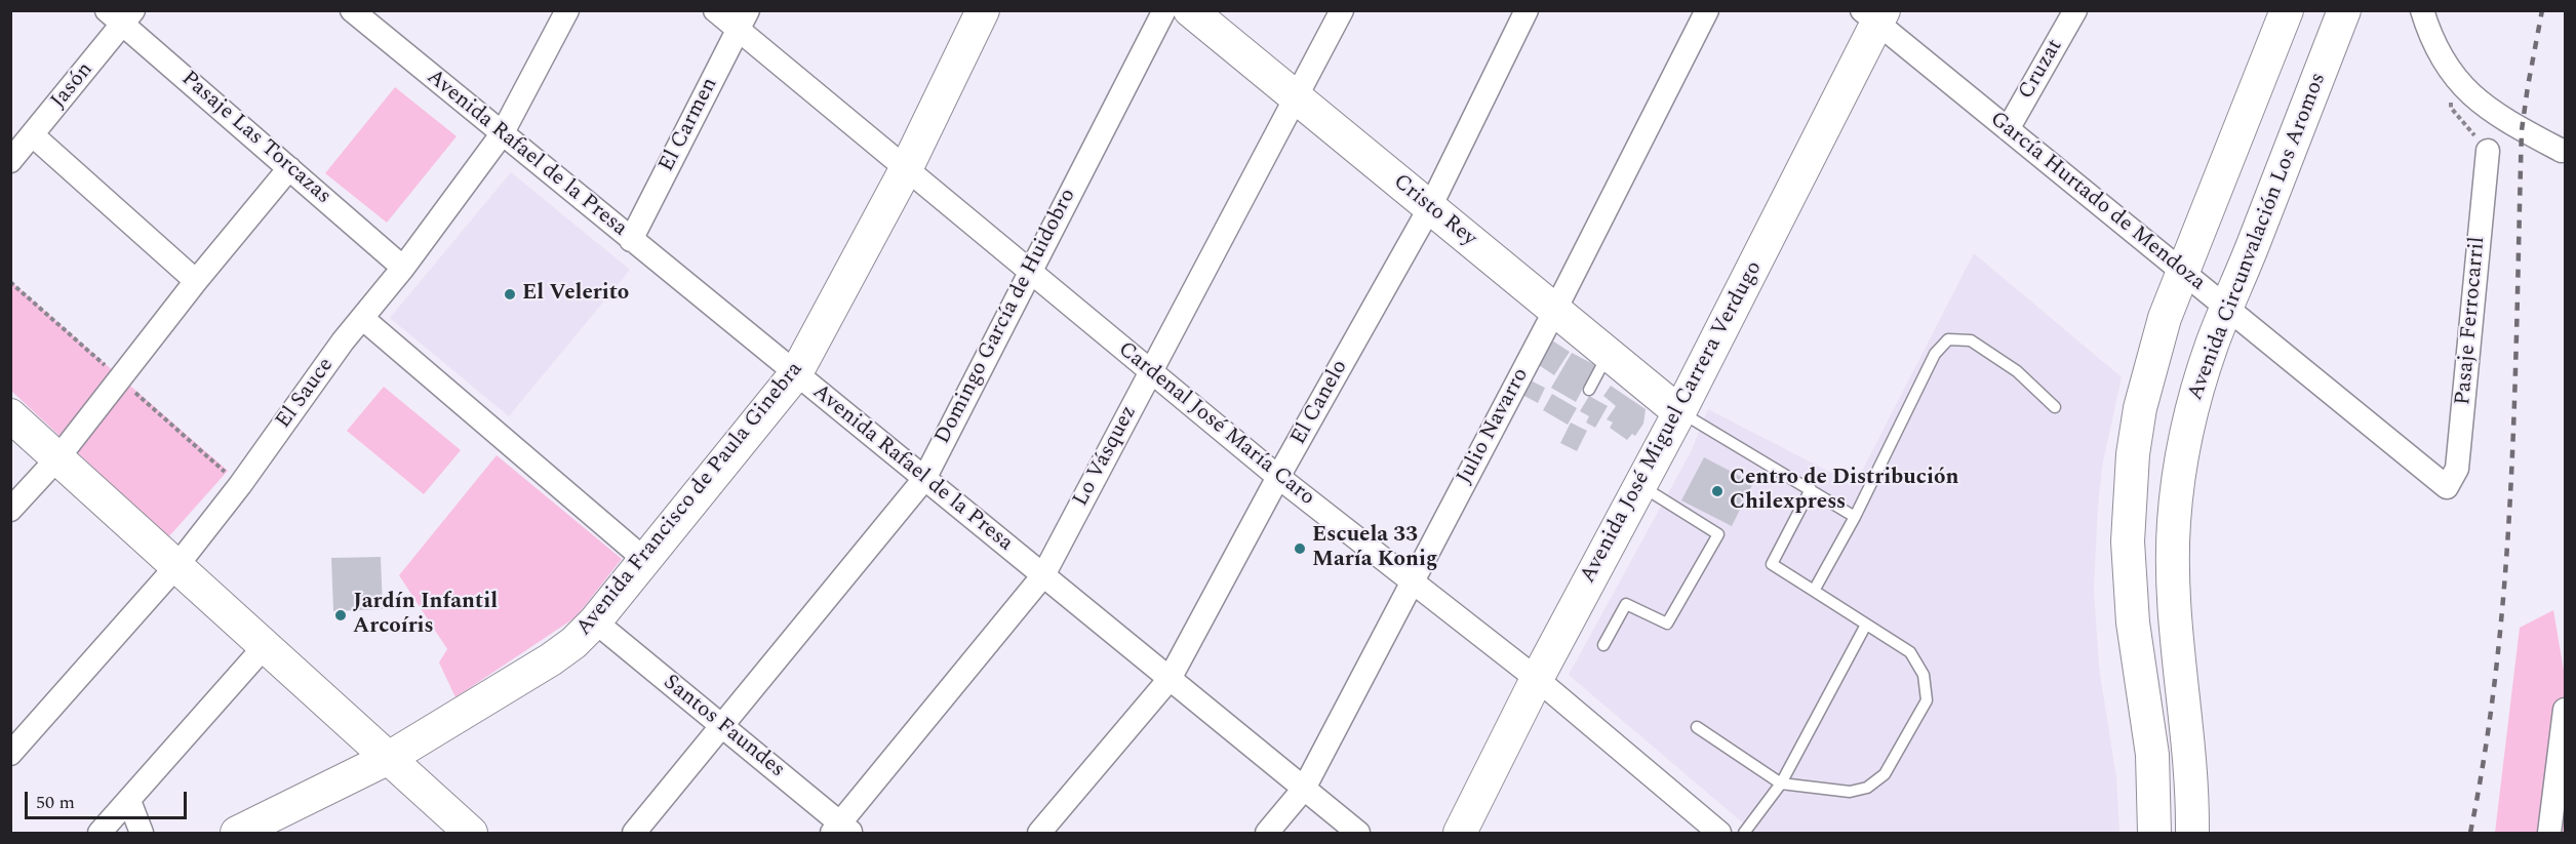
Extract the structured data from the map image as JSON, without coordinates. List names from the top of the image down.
{
  "streets": {
    "street": [
      "Cruzat",
      "Jasón",
      "El Carmen",
      "Pasaje Las Torcazas",
      "Avenida Rafael de la Presa",
      "García Hurtado de Mendoza",
      "Cristo Rey",
      "Avenida Circunvalación Los Aromos",
      "Domingo García de Huidobro",
      "Pasaje Ferrocarril",
      "El Sauce",
      "El Canelo",
      "Avenida José Miguel Carrera Verdugo",
      "Cardenal José María Caro",
      "Julio Navarro",
      "Lo Vásquez",
      "Avenida Francisco de Paula Ginebra",
      "Santos Faundes"
    ]
  },
  "crossings": [
    ["Cruzat", "García Hurtado de Mendoza"],
    ["Jasón", "Pasaje Las Torcazas"],
    ["El Carmen", "Avenida Rafael de la Presa"],
    ["El Carmen", "Cardenal José María Caro"],
    ["Pasaje Las Torcazas", "El Sauce"],
    ["Avenida Rafael de la Presa", "Domingo García de Huidobro"],
    ["Avenida Rafael de la Presa", "El Sauce"],
    ["Avenida Rafael de la Presa", "El Canelo"],
    ["Avenida Rafael de la Presa", "Julio Navarro"],
    ["Avenida Rafael de la Presa", "Lo Vásquez"],
    ["Avenida Rafael de la Presa", "Avenida Francisco de Paula Ginebra"],
    ["García Hurtado de Mendoza", "Avenida Circunvalación Los Aromos"],
    ["García Hurtado de Mendoza", "Pasaje Ferrocarril"],
    ["García Hurtado de Mendoza", "Avenida José Miguel Carrera Verdugo"],
    ["Cristo Rey", "El Canelo"],
    ["Cristo Rey", "Avenida José Miguel Carrera Verdugo"],
    ["Cristo Rey", "Julio Navarro"],
    ["Cristo Rey", "Lo Vásquez"],
    ["Domingo García de Huidobro", "Cardenal José María Caro"],
    ["Domingo García de Huidobro", "Santos Faundes"],
    ["El Canelo", "Cardenal José María Caro"],
    ["Avenida José Miguel Carrera Verdugo", "Cardenal José María Caro"],
    ["Cardenal José María Caro", "Julio Navarro"],
    ["Cardenal José María Caro", "Lo Vásquez"],
    ["Cardenal José María Caro", "Avenida Francisco de Paula Ginebra"],
    ["Lo Vásquez", "Santos Faundes"],
    ["Avenida Francisco de Paula Ginebra", "Santos Faundes"]
  ],
  "places": [
    "El Velerito",
    "Centro de Distribución Chilexpress",
    "Escuela 33 María Konig",
    "Jardín Infantil Arcoíris"
  ],
  "scale_bar": "50 m"
}
